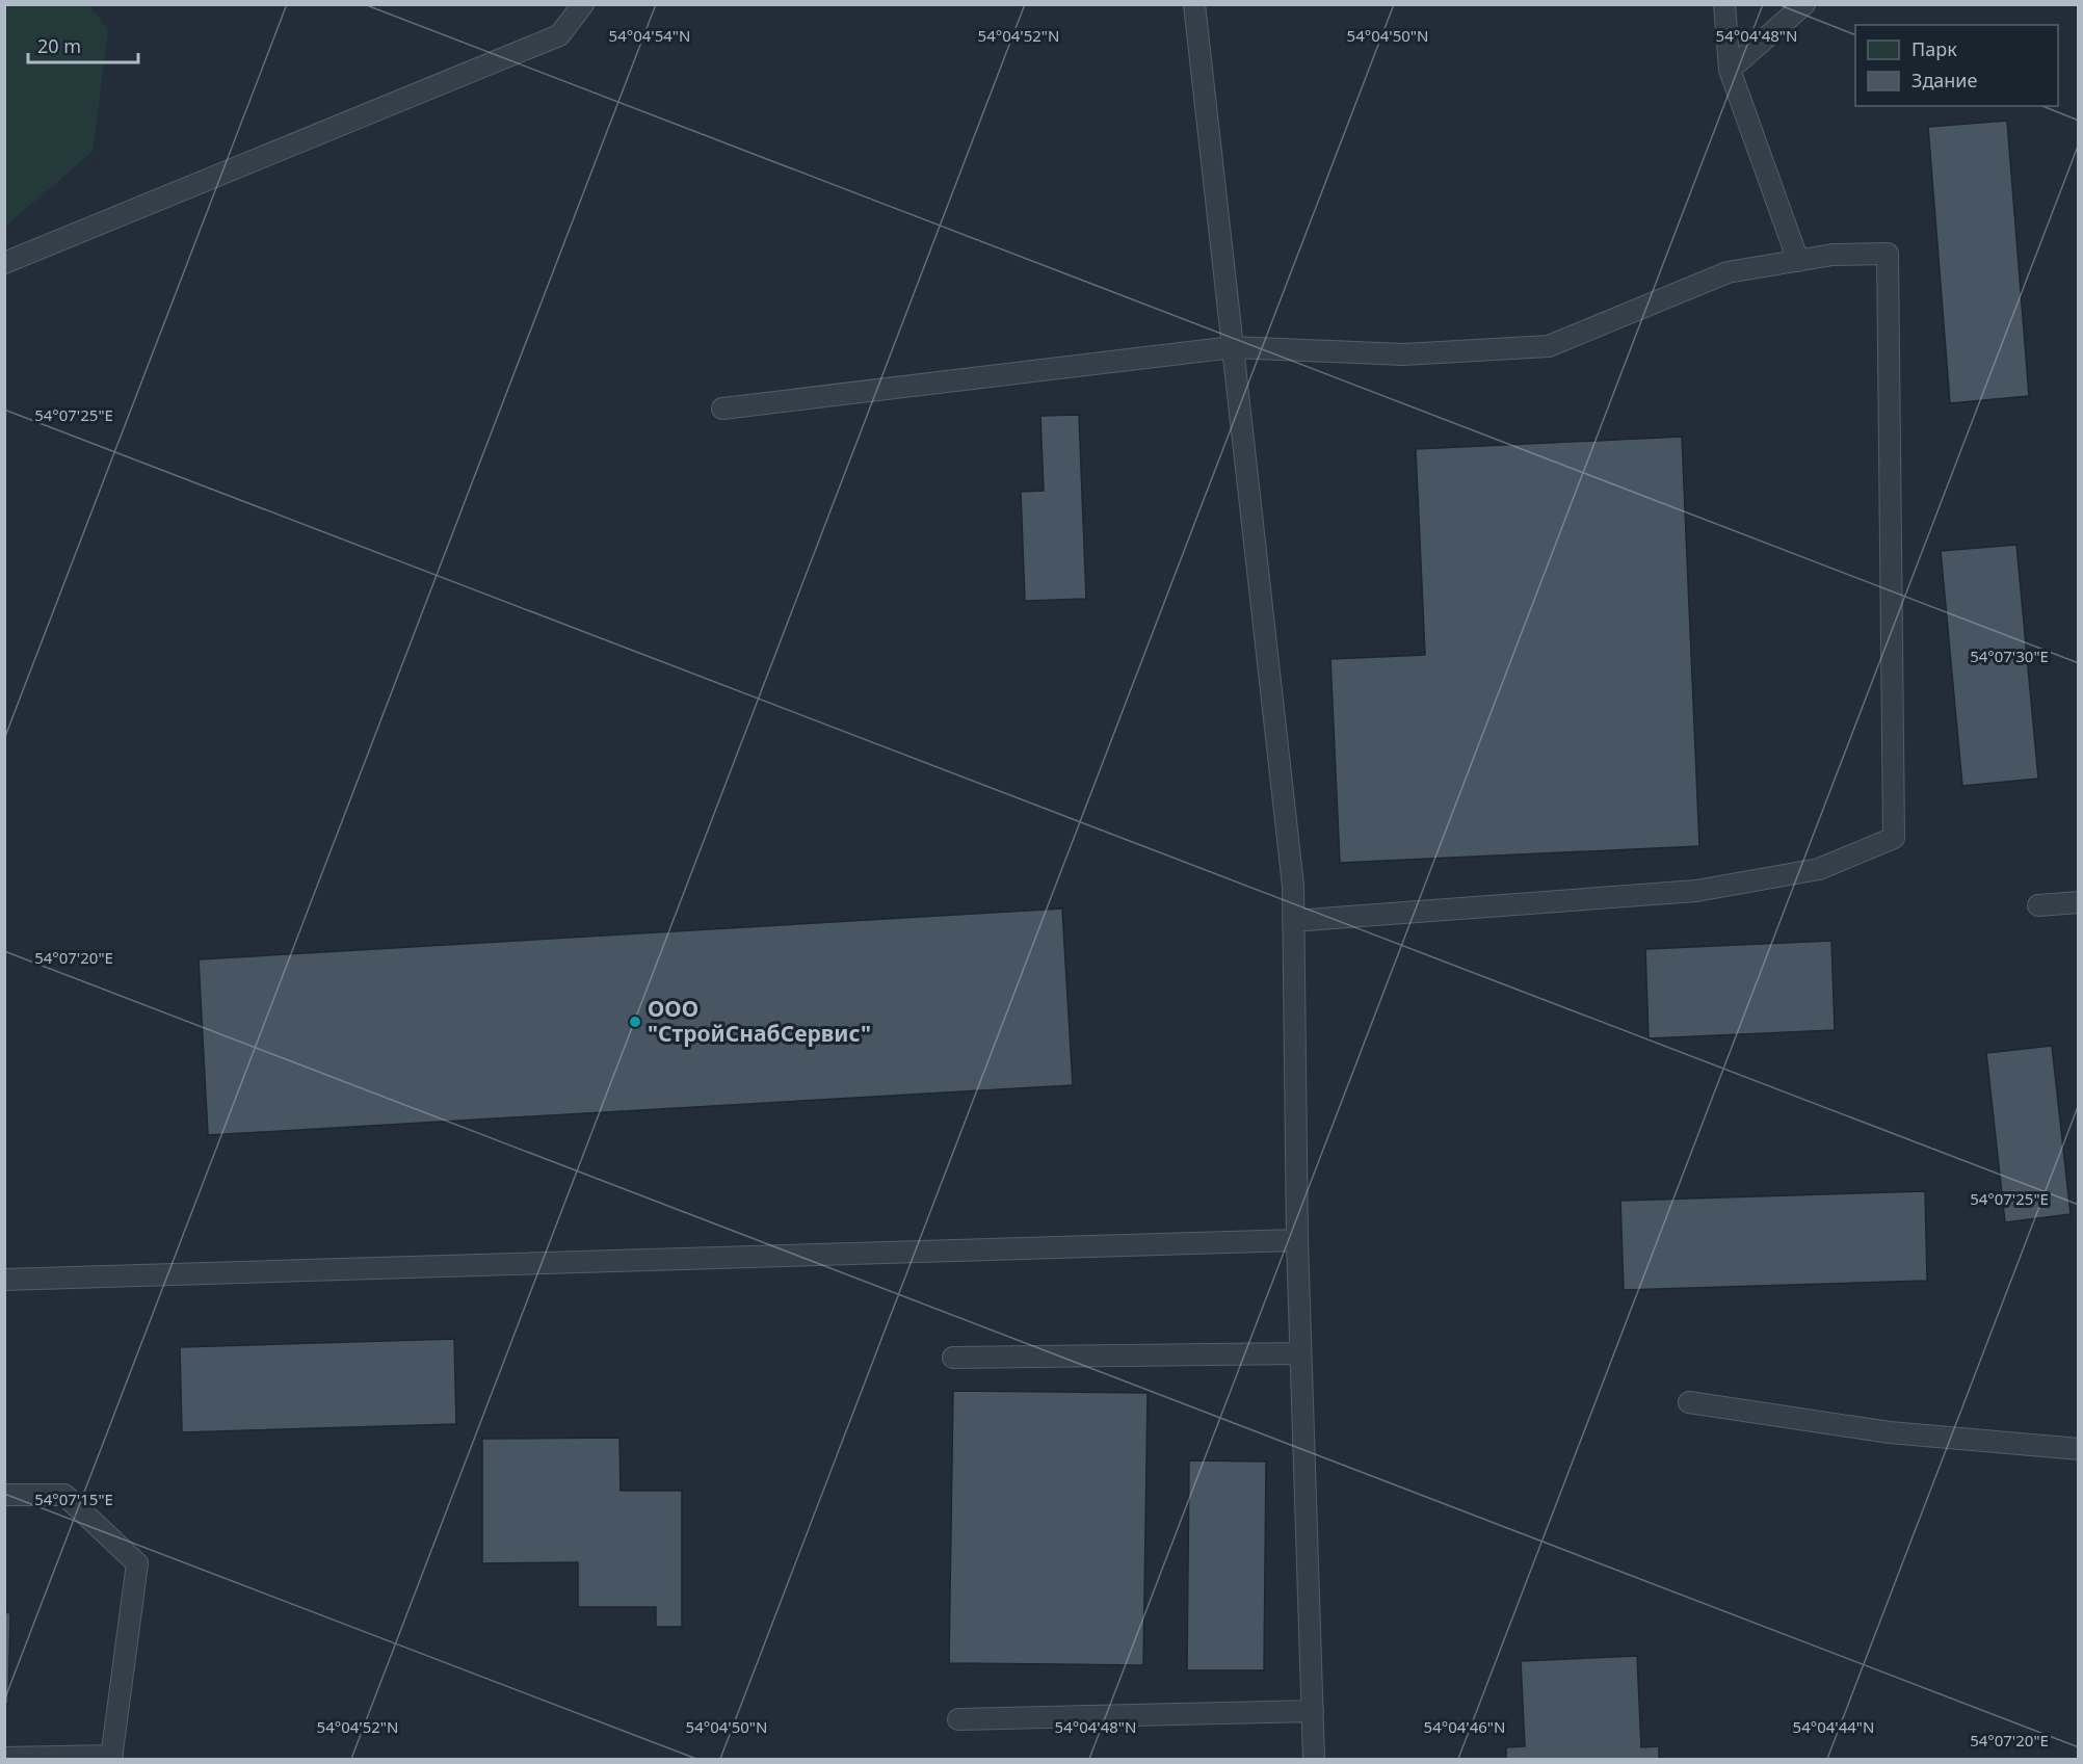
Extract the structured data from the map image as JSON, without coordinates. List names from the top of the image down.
{
  "places": ["ООО \"СтройСнабСервис\""],
  "legend": ["Парк", "Здание"],
  "scale_bar": "20 m",
  "coordinates": [
    "54°04'54\"N",
    "54°04'52\"N",
    "54°04'50\"N",
    "54°04'48\"N",
    "54°07'25\"E",
    "54°07'30\"E",
    "54°07'20\"E",
    "54°07'15\"E",
    "54°04'46\"N",
    "54°04'44\"N"
  ]
}
